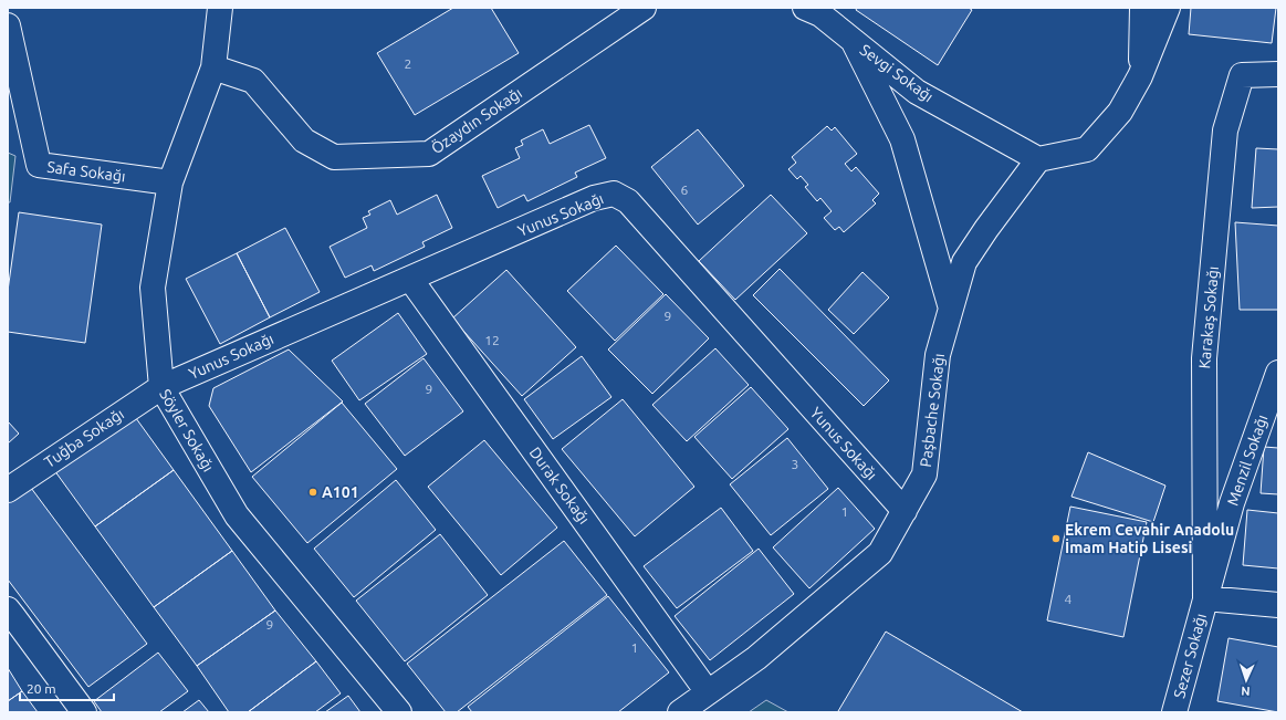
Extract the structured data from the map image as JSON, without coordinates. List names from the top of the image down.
{
  "streets": {
    "street": [
      "Sevgi Sokağı",
      "Özaydın Sokağı",
      "Safa Sokağı",
      "Yunus Sokağı",
      "Karakaş Sokağı",
      "Paşbache Sokağı",
      "Söyler Sokağı",
      "Tuğba Sokağı",
      "Menzil Sokağı",
      "Durak Sokağı",
      "Sezer Sokağı"
    ]
  },
  "crossings": [
    ["Sevgi Sokağı", "Paşbache Sokağı"],
    ["Özaydın Sokağı", "Söyler Sokağı"],
    ["Safa Sokağı", "Söyler Sokağı"],
    ["Yunus Sokağı", "Paşbache Sokağı"],
    ["Yunus Sokağı", "Söyler Sokağı"],
    ["Yunus Sokağı", "Tuğba Sokağı"],
    ["Yunus Sokağı", "Durak Sokağı"],
    ["Karakaş Sokağı", "Menzil Sokağı"],
    ["Karakaş Sokağı", "Sezer Sokağı"],
    ["Paşbache Sokağı", "Durak Sokağı"],
    ["Söyler Sokağı", "Tuğba Sokağı"],
    ["Menzil Sokağı", "Sezer Sokağı"]
  ],
  "places": ["A101", "Ekrem Cevahir Anadolu İmam Hatip Lisesi"],
  "house_numbers": [
    "2",
    "6",
    "9",
    "12",
    "9",
    "3",
    "1",
    "4",
    "9",
    "1"
  ],
  "scale_bar": "20 m",
  "north": "bottom"
}
